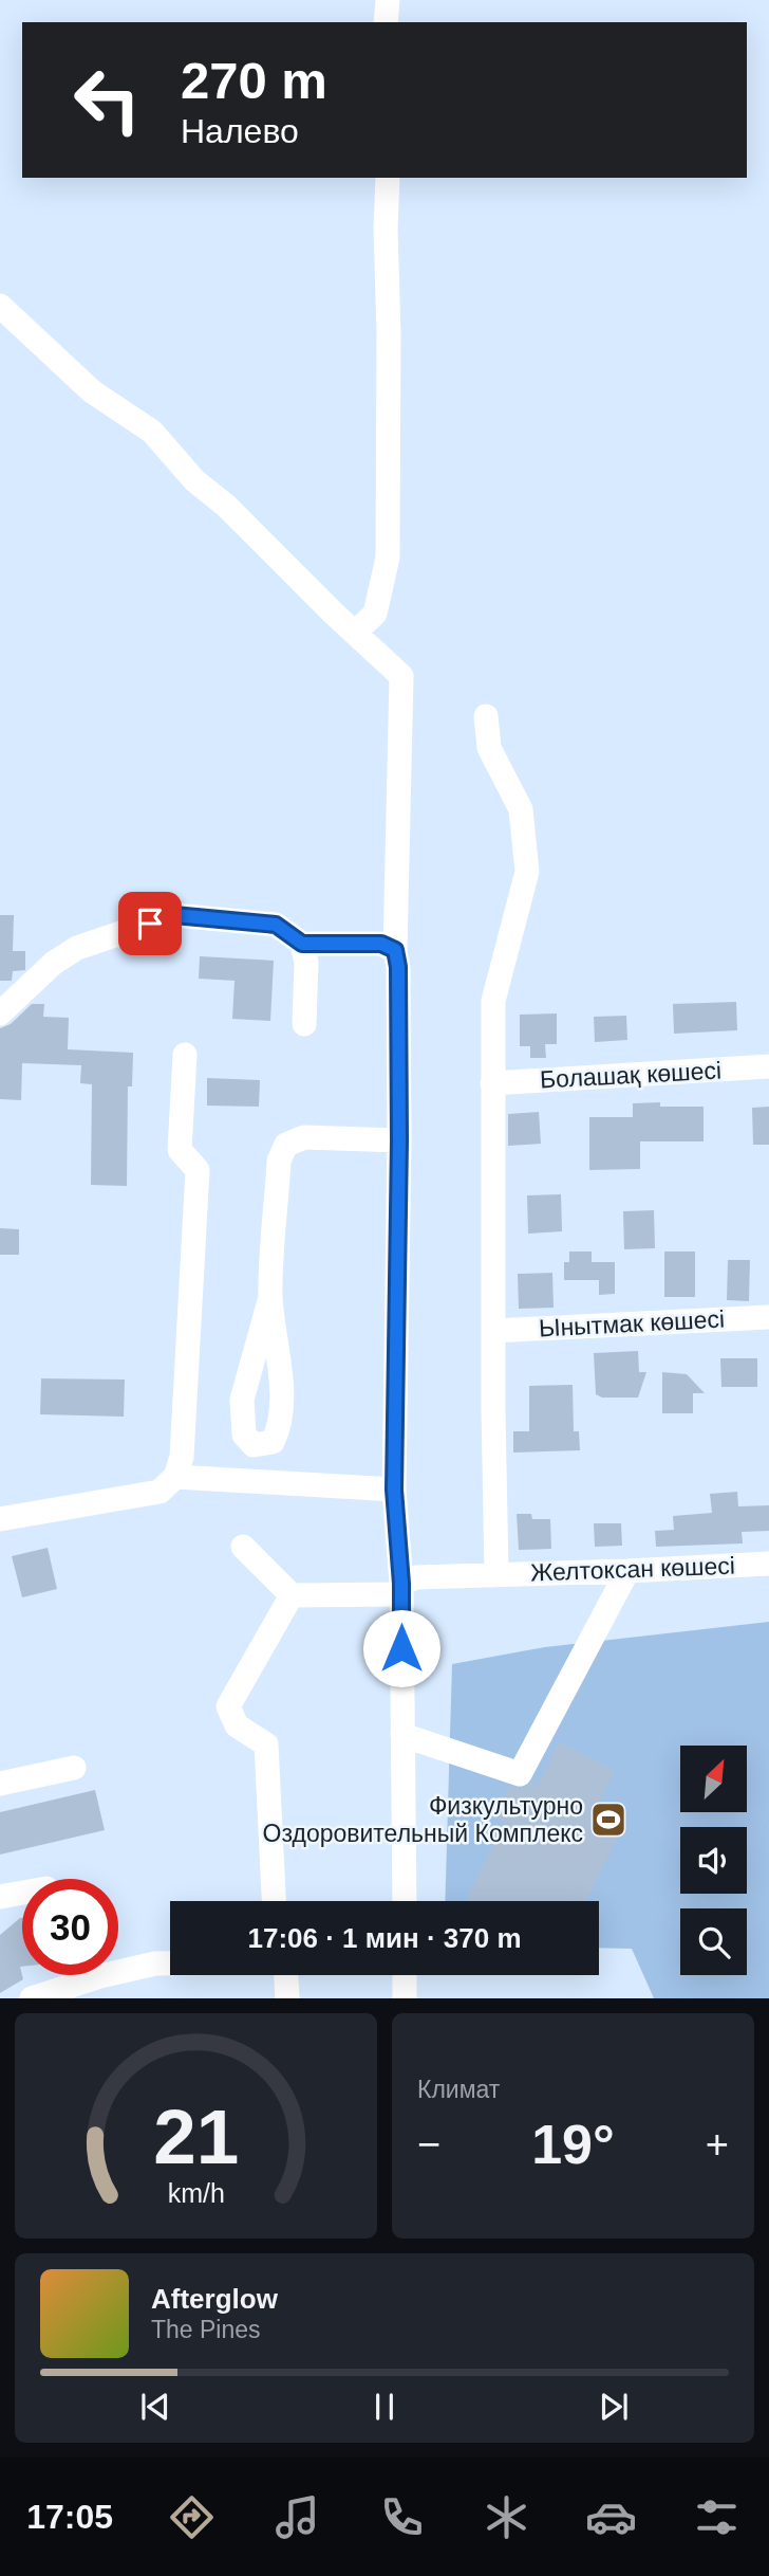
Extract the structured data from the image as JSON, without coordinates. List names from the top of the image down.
{
  "streets": {
    "street": ["Болашақ көшесі", "Ынытмак көшесі", "Желтоксан көшесі"]
  },
  "places": {
    "sports": ["Физкультурно Оздоровительный Комплекс"]
  },
  "north": "top right",
  "page": {
    "turn": ["270 m", "Налево"],
    "limit": "30",
    "trip": "17:06 · 1 мин · 370 m",
    "tile": "Климат",
    "heat": ["−", "19°", "+"],
    "song": ["Afterglow", "The Pines"],
    "tabs": "17:05",
    "gauge": ["21", "km/h"]
  }
}
